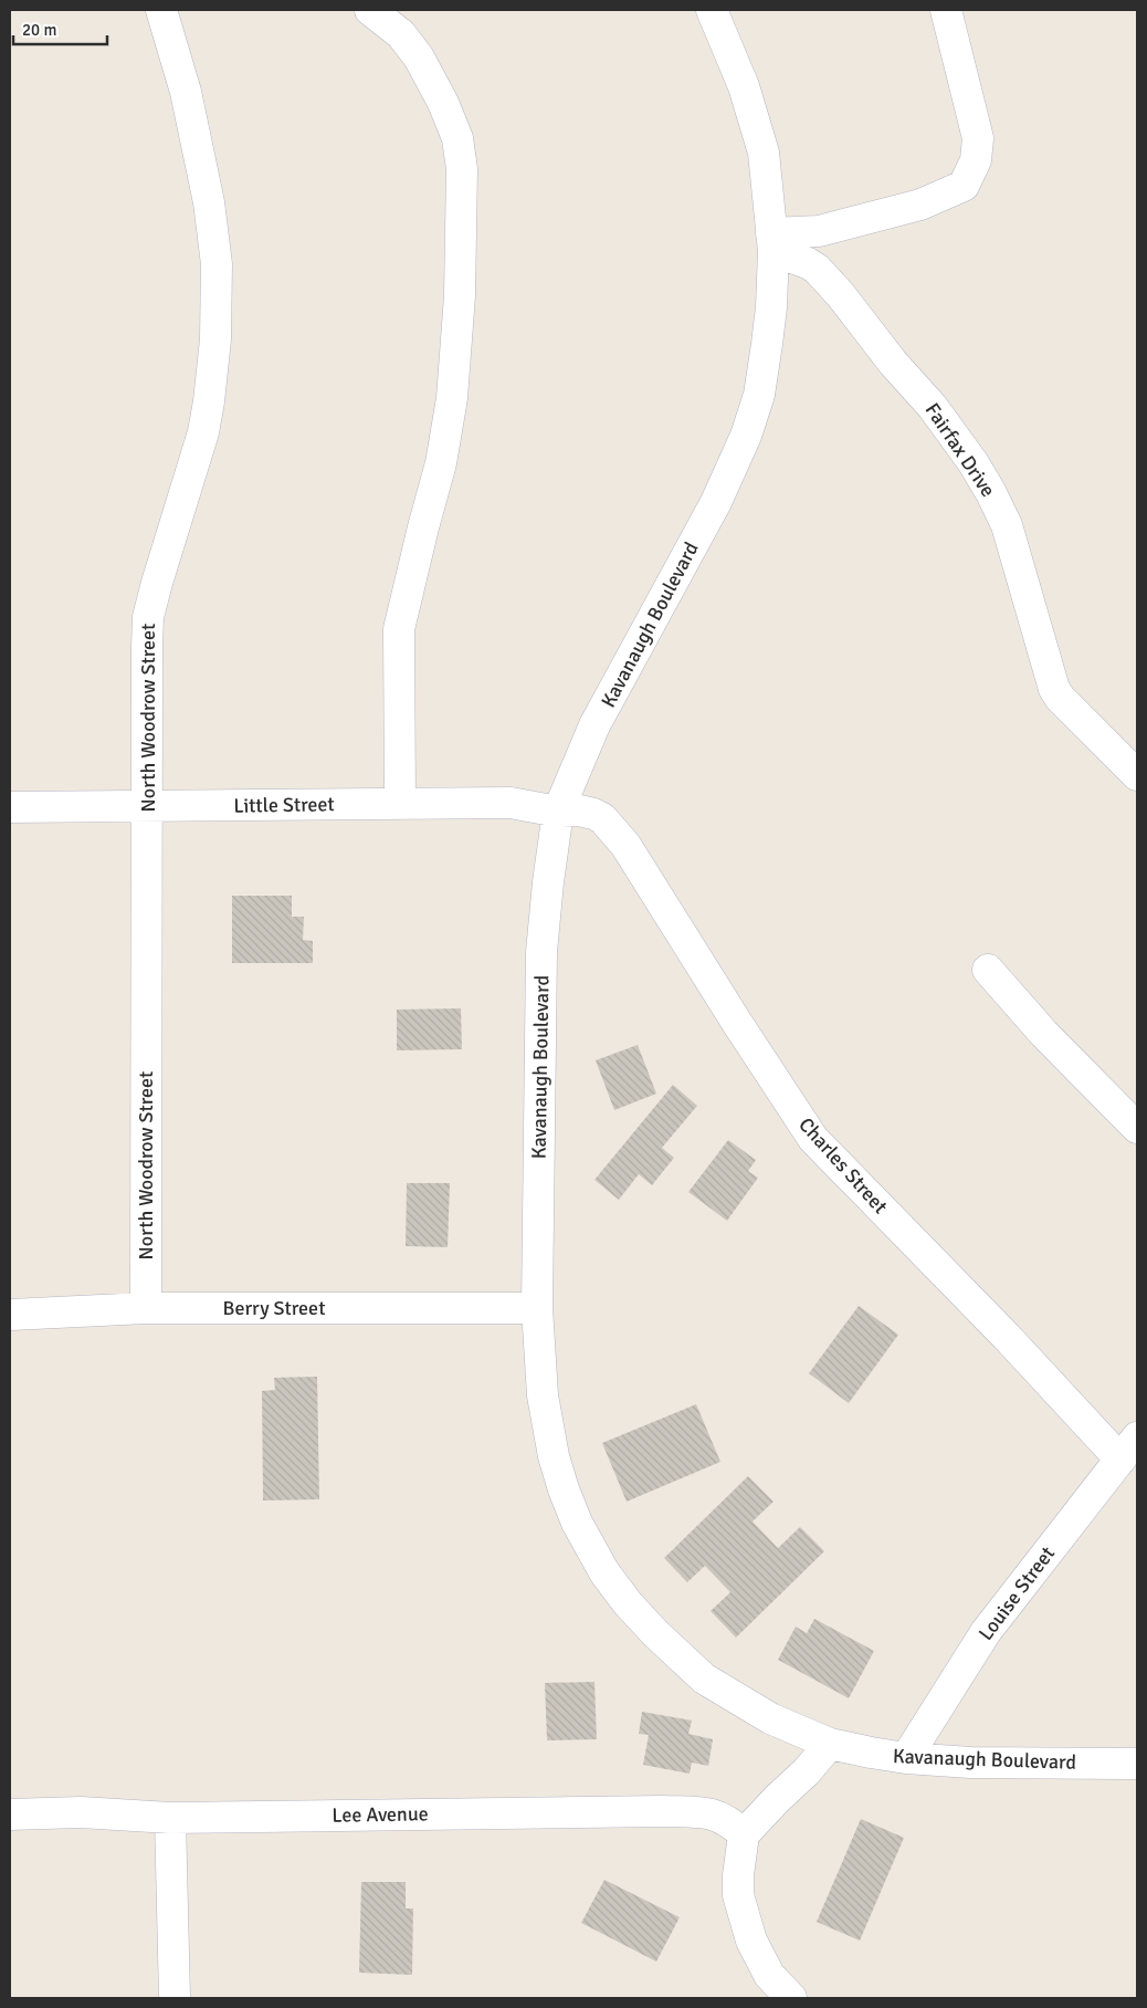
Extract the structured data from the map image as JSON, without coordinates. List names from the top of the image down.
{
  "streets": {
    "street": [
      "Fairfax Drive",
      "Kavanaugh Boulevard",
      "North Woodrow Street",
      "Little Street",
      "Charles Street",
      "Berry Street",
      "Louise Street",
      "Lee Avenue"
    ]
  },
  "crossings": [
    ["Fairfax Drive", "Kavanaugh Boulevard"],
    ["Kavanaugh Boulevard", "Little Street"],
    ["Kavanaugh Boulevard", "Charles Street"],
    ["Kavanaugh Boulevard", "Berry Street"],
    ["Kavanaugh Boulevard", "Louise Street"],
    ["North Woodrow Street", "Little Street"],
    ["North Woodrow Street", "Berry Street"],
    ["Little Street", "Charles Street"],
    ["Charles Street", "Louise Street"]
  ],
  "scale_bar": "20 m"
}
